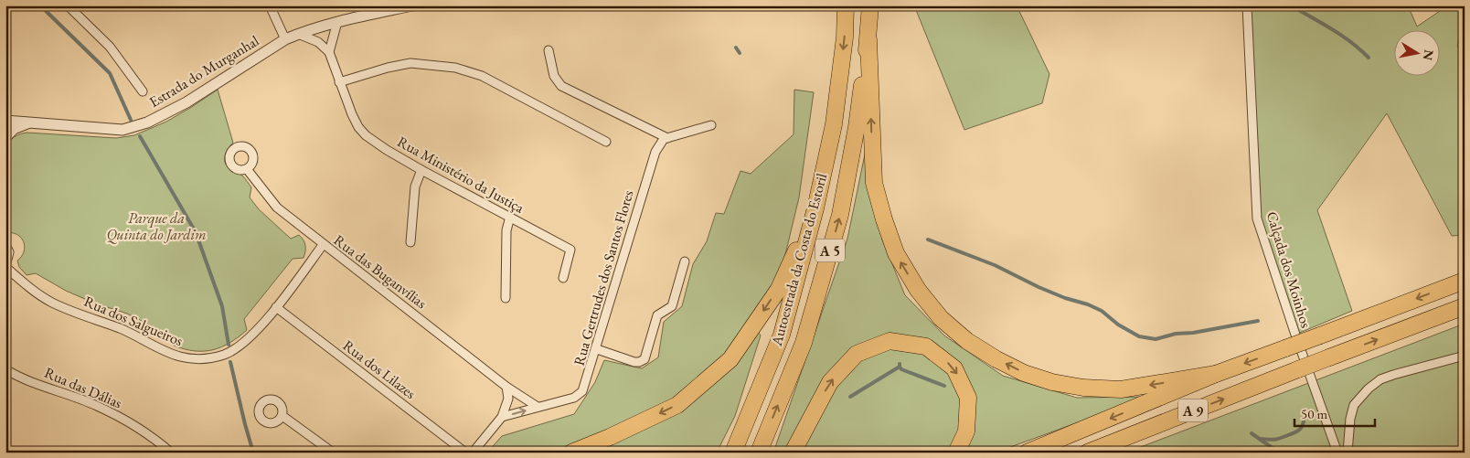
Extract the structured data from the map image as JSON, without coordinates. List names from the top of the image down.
{
  "streets": {
    "highway": ["A 5", "Autoestrada da Costa do Estoril", "A 9"],
    "street": [
      "Estrada do Murganhal",
      "Rua Ministério da Justiça",
      "Calçada dos Moinhos",
      "Rua das Buganvílias",
      "Rua Gertrudes dos Santos Flores",
      "Rua dos Salgueiros",
      "Rua dos Lilazes",
      "Rua das Dálias"
    ]
  },
  "crossings": [
    ["Rua das Buganvílias", "Rua Gertrudes dos Santos Flores"],
    ["Rua das Buganvílias", "Rua dos Salgueiros"],
    ["Rua dos Salgueiros", "Rua dos Lilazes"]
  ],
  "parks": ["Parque da Quinta do Jardim"],
  "scale_bar": "50 m",
  "north": "right"
}
